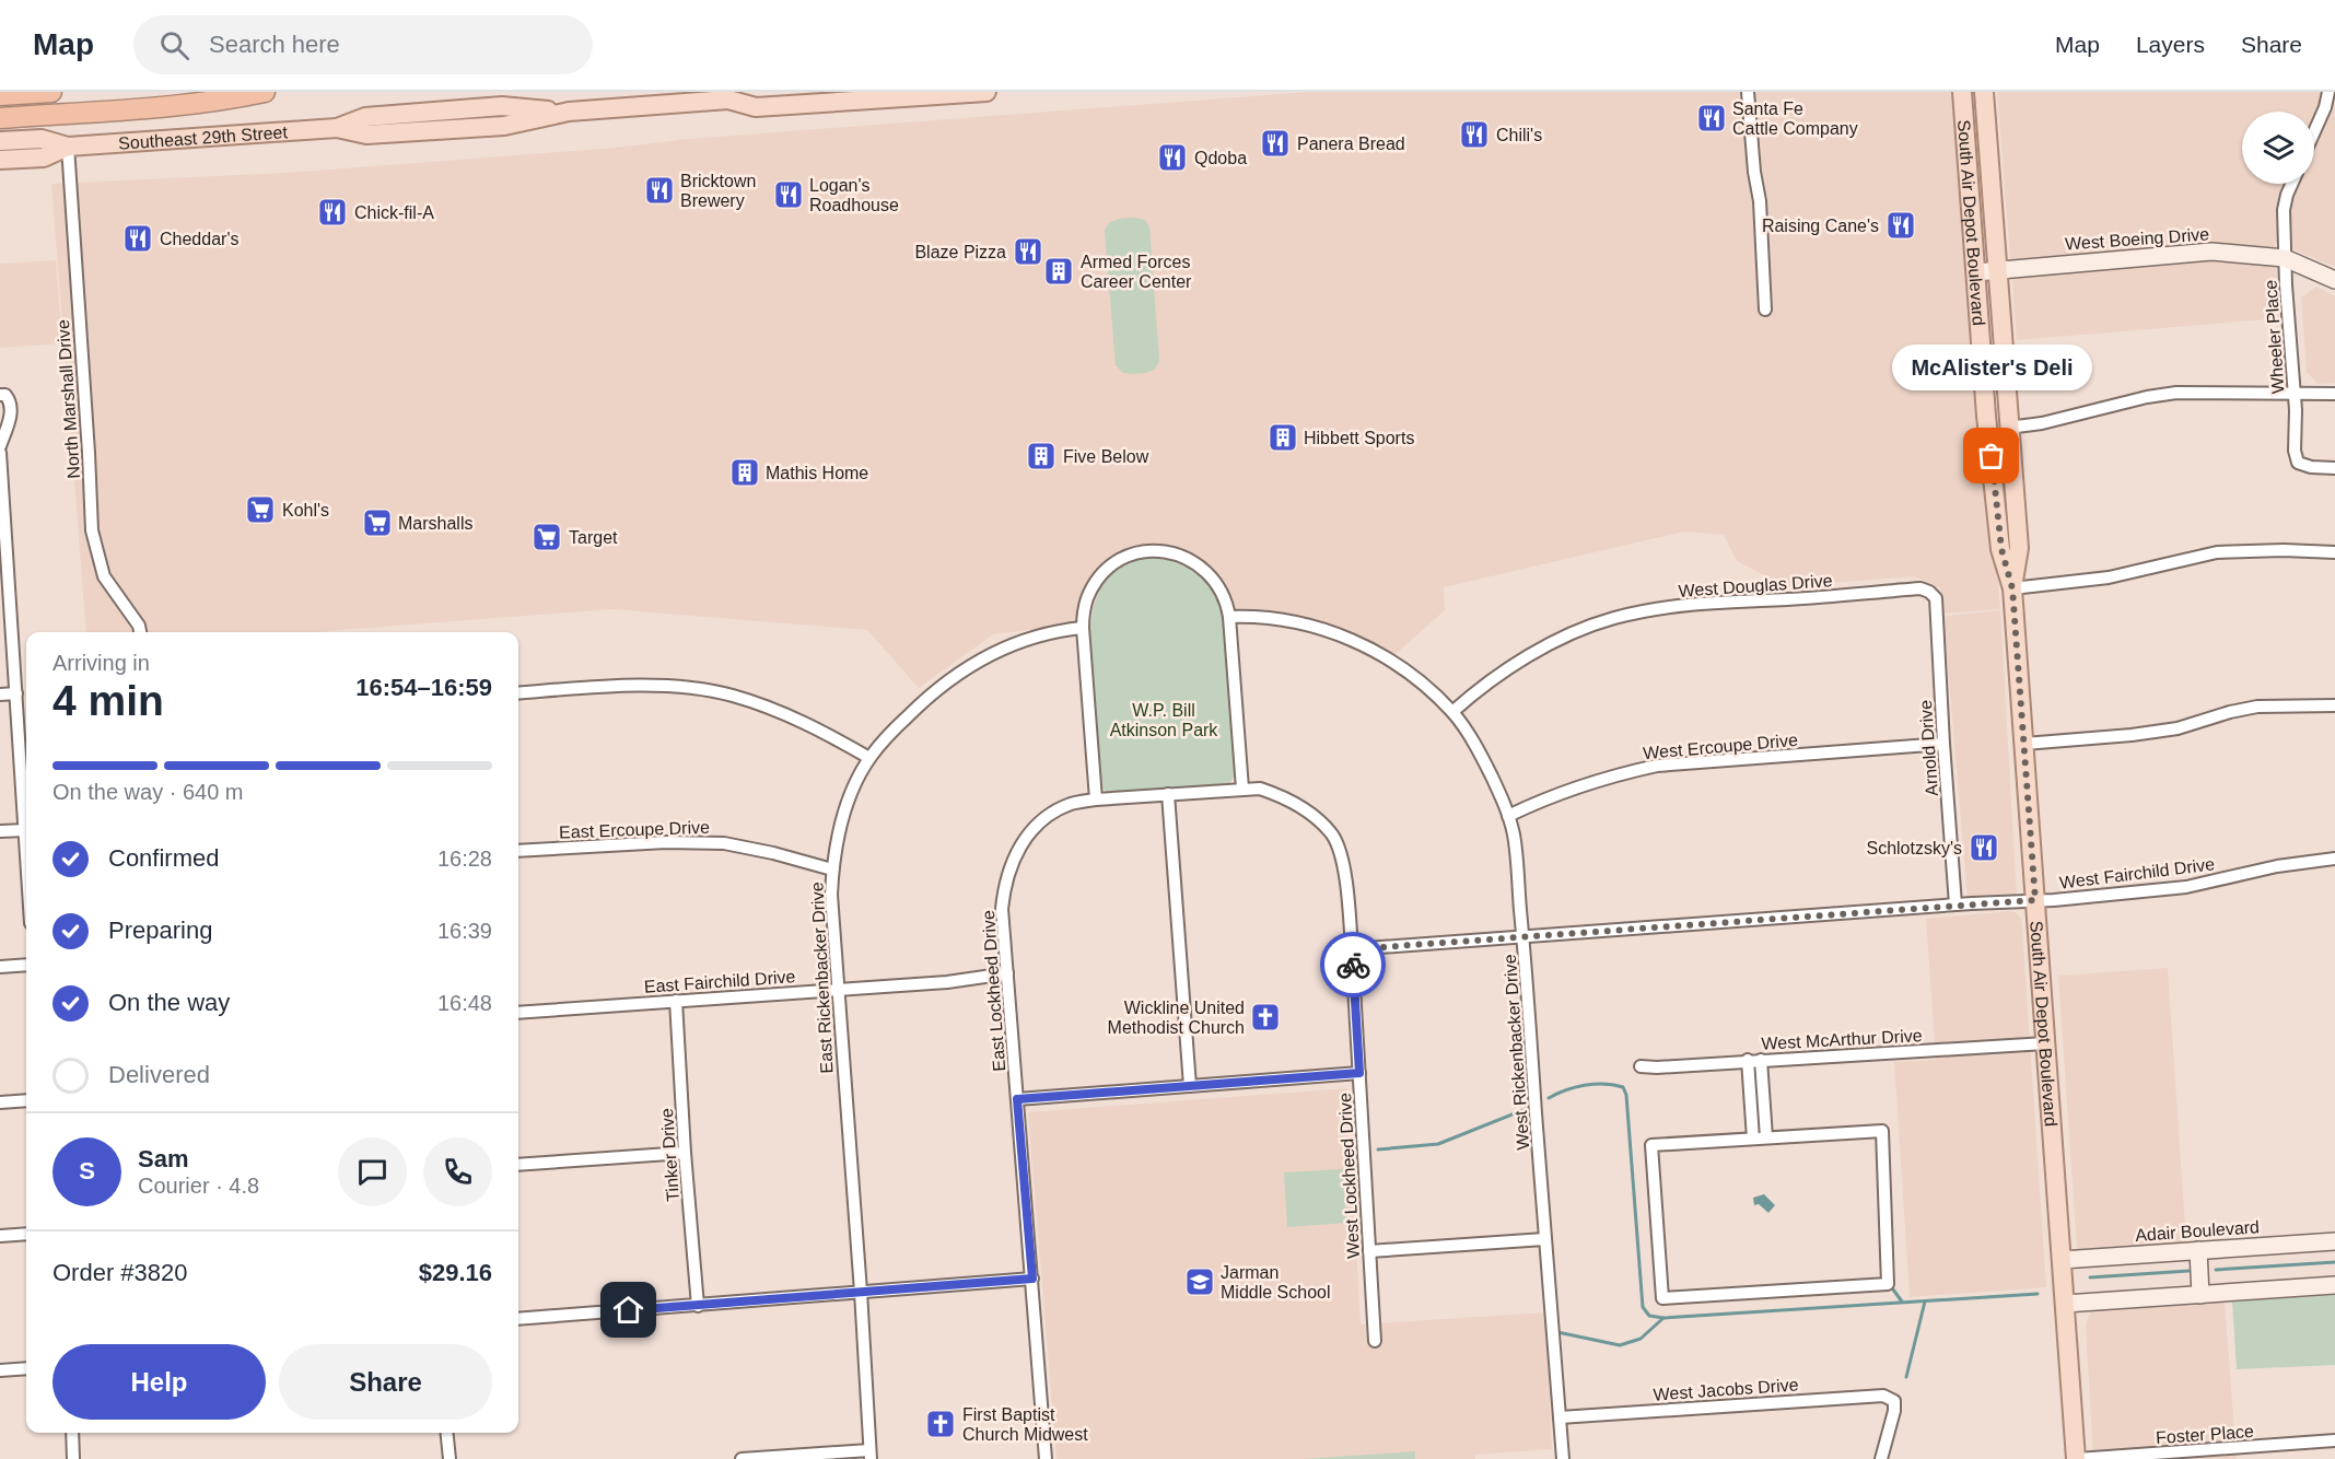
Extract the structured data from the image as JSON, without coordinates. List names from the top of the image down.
{
  "streets": {
    "main road": ["Southeast 29th Street", "South Air Depot Boulevard"],
    "street": [
      "West Boeing Drive",
      "Wheeler Place",
      "North Marshall Drive",
      "West Douglas Drive",
      "West Ercoupe Drive",
      "Arnold Drive",
      "East Ercoupe Drive",
      "West Fairchild Drive",
      "East Rickenbacker Drive",
      "East Fairchild Drive",
      "East Lockheed Drive",
      "West McArthur Drive",
      "West Rickenbacker Drive",
      "Tinker Drive",
      "West Lockheed Drive",
      "Adair Boulevard",
      "West Jacobs Drive",
      "Foster Place"
    ]
  },
  "crossings": [
    ["Southeast 29th Street", "North Marshall Drive"],
    ["South Air Depot Boulevard", "West Boeing Drive"],
    ["South Air Depot Boulevard", "West Fairchild Drive"],
    ["South Air Depot Boulevard", "West McArthur Drive"],
    ["South Air Depot Boulevard", "Adair Boulevard"],
    ["South Air Depot Boulevard", "Foster Place"],
    ["West Boeing Drive", "Wheeler Place"],
    ["West Douglas Drive", "Arnold Drive"],
    ["West Douglas Drive", "West Rickenbacker Drive"],
    ["West Ercoupe Drive", "Arnold Drive"],
    ["West Ercoupe Drive", "West Rickenbacker Drive"],
    ["Arnold Drive", "West Fairchild Drive"],
    ["East Ercoupe Drive", "East Rickenbacker Drive"],
    ["West Fairchild Drive", "West Rickenbacker Drive"],
    ["West Fairchild Drive", "West Lockheed Drive"],
    ["East Rickenbacker Drive", "East Fairchild Drive"],
    ["East Fairchild Drive", "East Lockheed Drive"],
    ["East Fairchild Drive", "Tinker Drive"],
    ["East Lockheed Drive", "West Lockheed Drive"],
    ["West Rickenbacker Drive", "West Jacobs Drive"]
  ],
  "parks": ["W.P. Bill Atkinson Park"],
  "places": {
    "restaurant": [
      "Santa Fe Cattle Company",
      "Chili's",
      "Panera Bread",
      "Qdoba",
      "Bricktown Brewery",
      "Logan's Roadhouse",
      "Chick-fil-A",
      "Raising Cane's",
      "Cheddar's",
      "Blaze Pizza",
      "Schlotzsky's"
    ],
    "building": [
      "Armed Forces Career Center",
      "Hibbett Sports",
      "Five Below",
      "Mathis Home"
    ],
    "other": ["McAlister's Deli"],
    "supermarket": ["Kohl's", "Marshalls", "Target"],
    "church": ["Wickline United Methodist Church", "First Baptist Church Midwest"],
    "school or university": ["Jarman Middle School"]
  },
  "page": {
    "header": "Map",
    "search": "Search here",
    "nav": ["Map", "Layers", "Share"],
    "bubble": "McAlister's Deli",
    "heading": ["4 min", "Arriving in", "16:54–16:59"],
    "panel": [
      "Sam",
      "Courier · 4.8",
      "Order #3820",
      "$29.16"
    ],
    "bar": "On the way · 640 m",
    "list": [
      ["Confirmed", "16:28"],
      ["Preparing", "16:39"],
      ["On the way", "16:48"],
      "Delivered"
    ],
    "round": "S",
    "buttons": ["Help", "Share"]
  }
}
